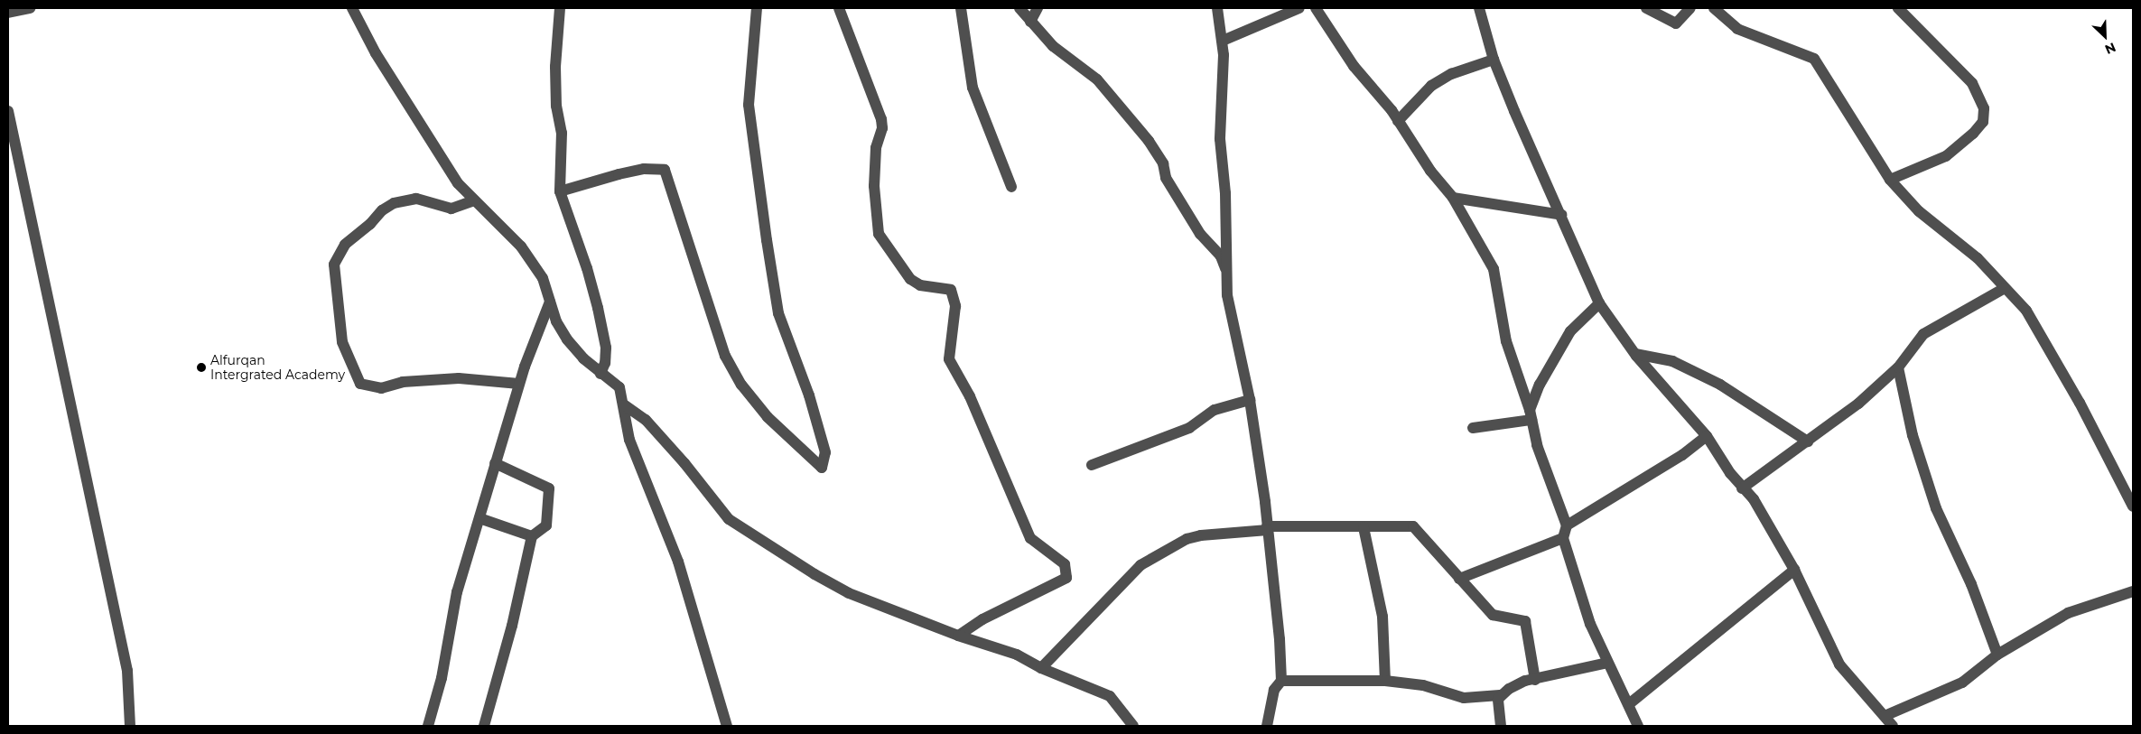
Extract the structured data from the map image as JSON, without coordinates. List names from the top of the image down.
{
  "places": ["Alfurqan Intergrated Academy"],
  "north": "bottom right"
}
